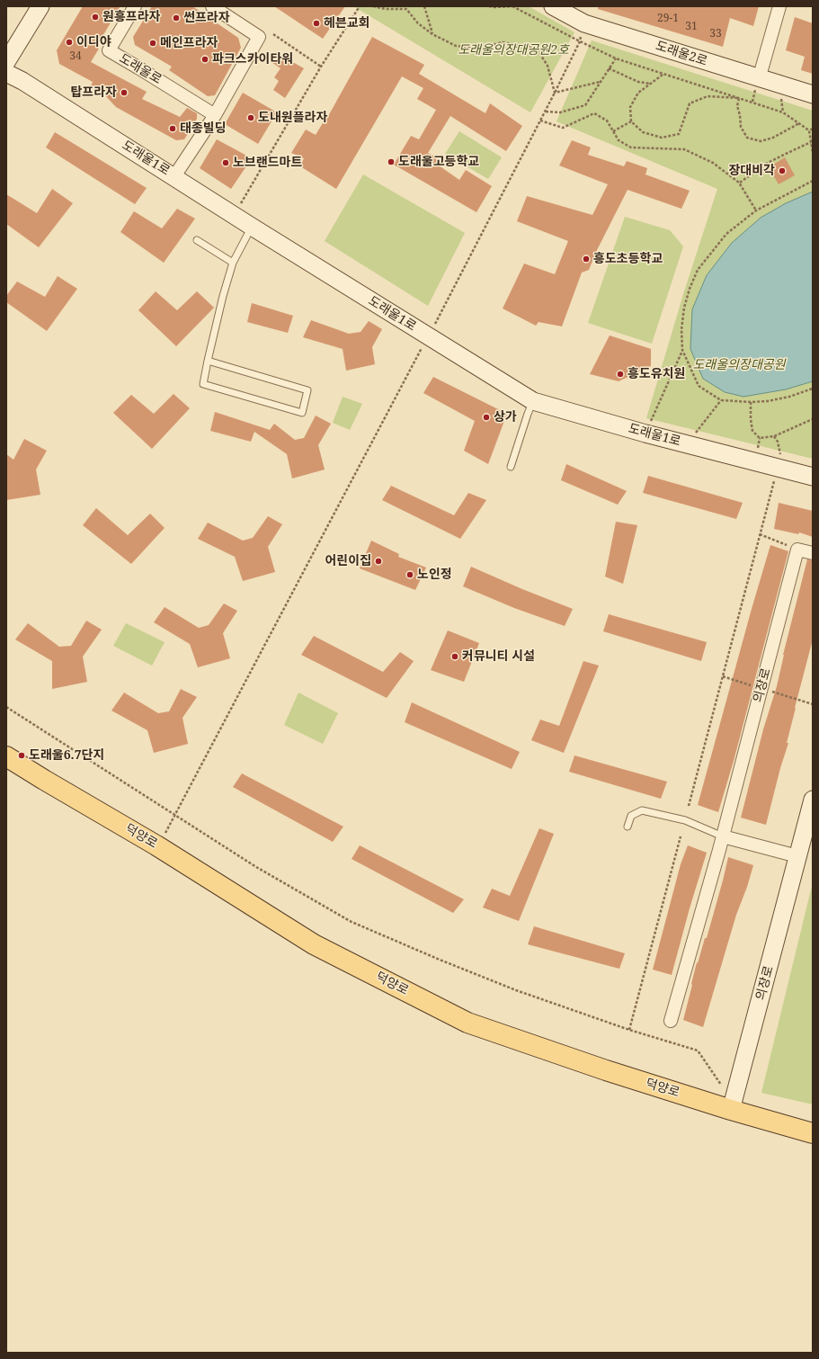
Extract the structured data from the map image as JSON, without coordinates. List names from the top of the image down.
{
  "streets": {
    "main road": ["덕양로"],
    "street": [
      "도래울2로",
      "도래울로",
      "도래울1로",
      "의장로"
    ]
  },
  "crossings": [
    ["의장로", "덕양로"]
  ],
  "parks": ["도래울의장대공원2호", "도래울의장대공원"],
  "places": [
    "원흥프라자",
    "썬프라자",
    "헤븐교회",
    "이디야",
    "메인프라자",
    "파크스카이타워",
    "탑프라자",
    "도내원플라자",
    "태종빌딩",
    "도래울고등학교",
    "노브랜드마트",
    "장대비각",
    "흥도초등학교",
    "흥도유치원",
    "상가",
    "어린이집",
    "노인정",
    "커뮤니티 시설",
    "도래울6.7단지"
  ],
  "house_numbers": [
    "29-1",
    "31",
    "33",
    "34"
  ]
}
